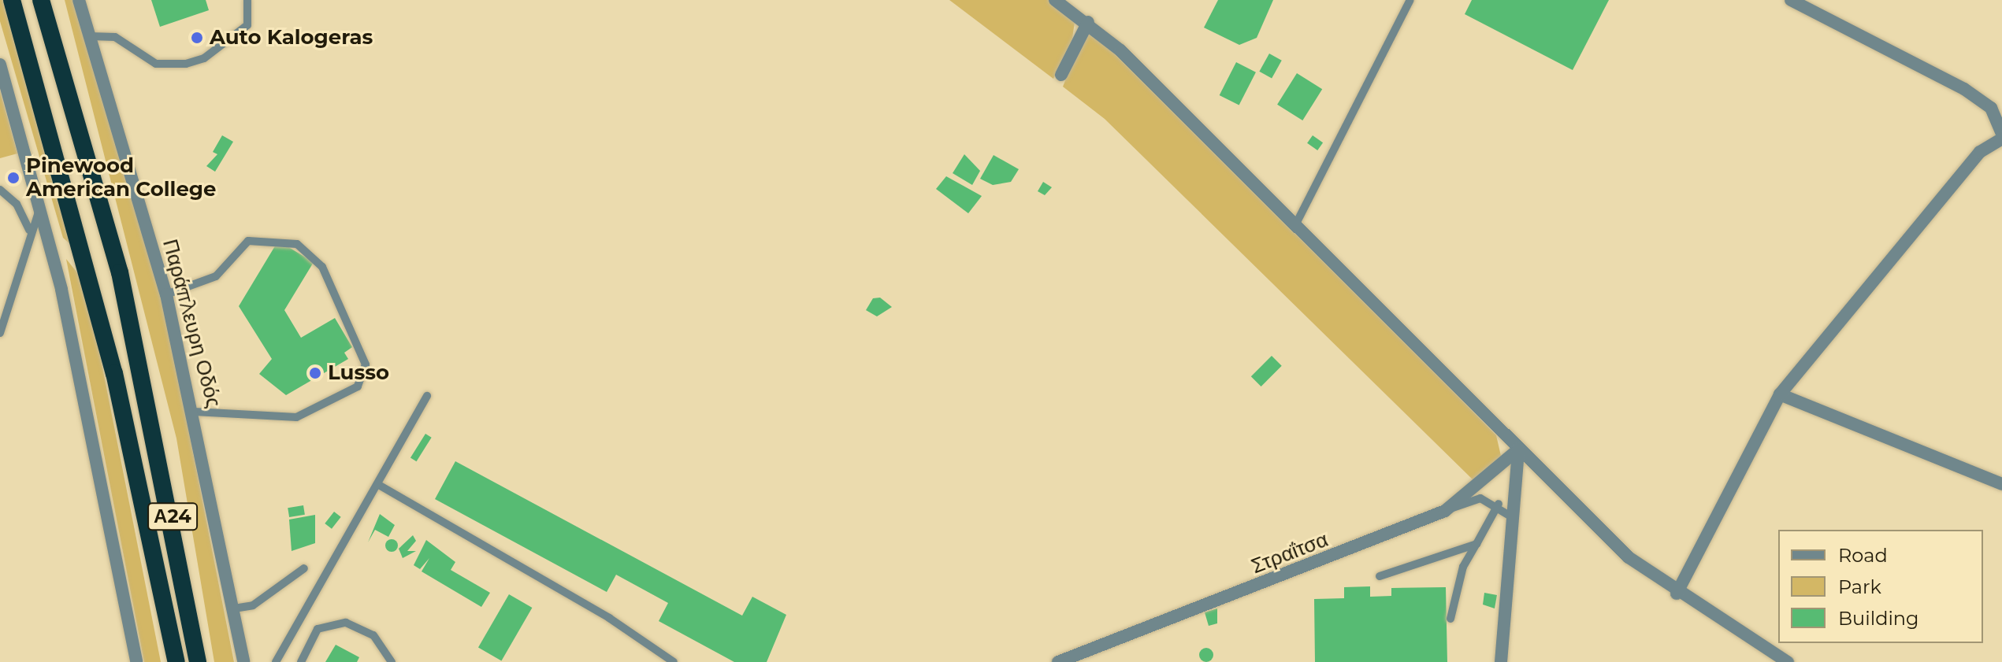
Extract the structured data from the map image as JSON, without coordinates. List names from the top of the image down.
{
  "streets": {
    "highway": ["Α24"],
    "street": ["Παράπλευρη Οδός", "Στραΐτσα"]
  },
  "places": ["Auto Kalogeras", "Pinewood American College", "Lusso"],
  "legend": ["Road", "Park", "Building"]
}
